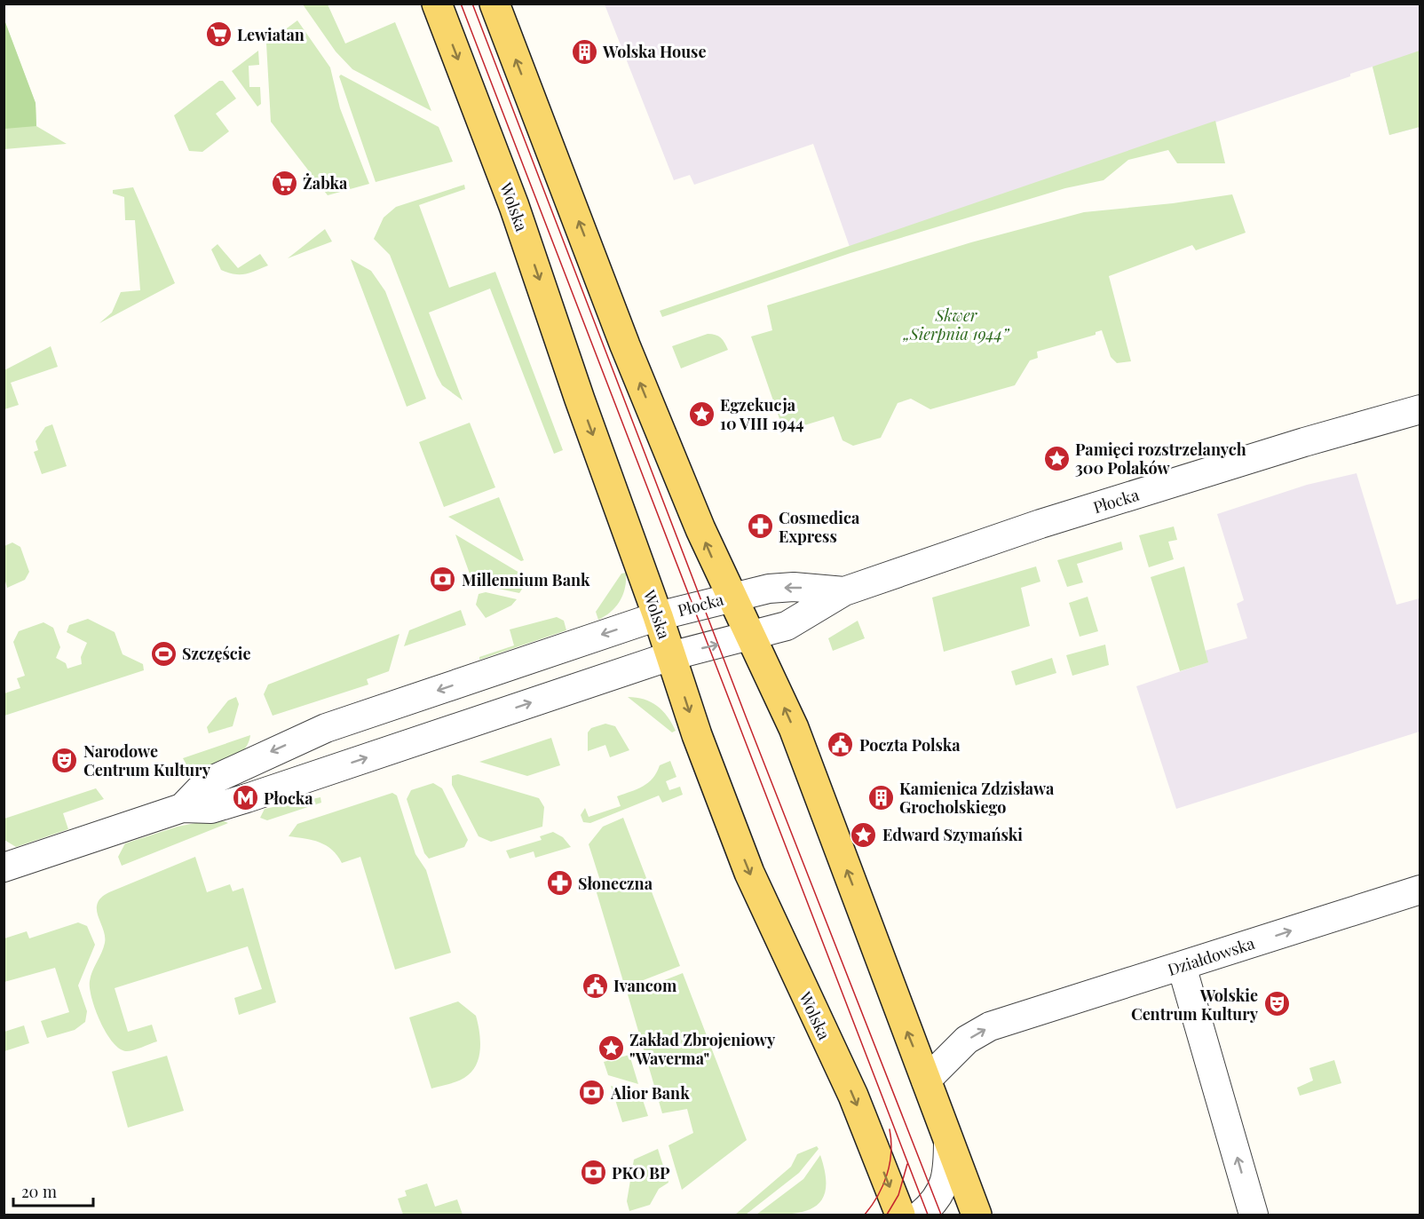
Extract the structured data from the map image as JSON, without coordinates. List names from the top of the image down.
{
  "streets": {
    "main road": ["Wolska"],
    "street": ["Płocka", "Działdowska"]
  },
  "crossings": [
    ["Wolska", "Płocka"]
  ],
  "one_way": ["Działdowska"],
  "parks": ["Skwer „Sierpnia 1944”"],
  "places": {
    "supermarket": ["Lewiatan", "Żabka"],
    "building": ["Wolska House", "Kamienica Zdzisława Grocholskiego"],
    "place": [
      "Egzekucja 10 VIII 1944",
      "Pamięci rozstrzelanych 300 Polaków",
      "Edward Szymański",
      "Zakład Zbrojeniowy \"Waverma\""
    ],
    "pharmacy": ["Cosmedica Express", "Słoneczna"],
    "bank": ["Millennium Bank", "Alior Bank", "PKO BP"],
    "sports": ["Szczęście"],
    "public building": ["Poczta Polska", "Ivancom"],
    "theatre": ["Narodowe Centrum Kultury", "Wolskie Centrum Kultury"],
    "metro station": ["Płocka"]
  },
  "scale_bar": "20 m"
}
